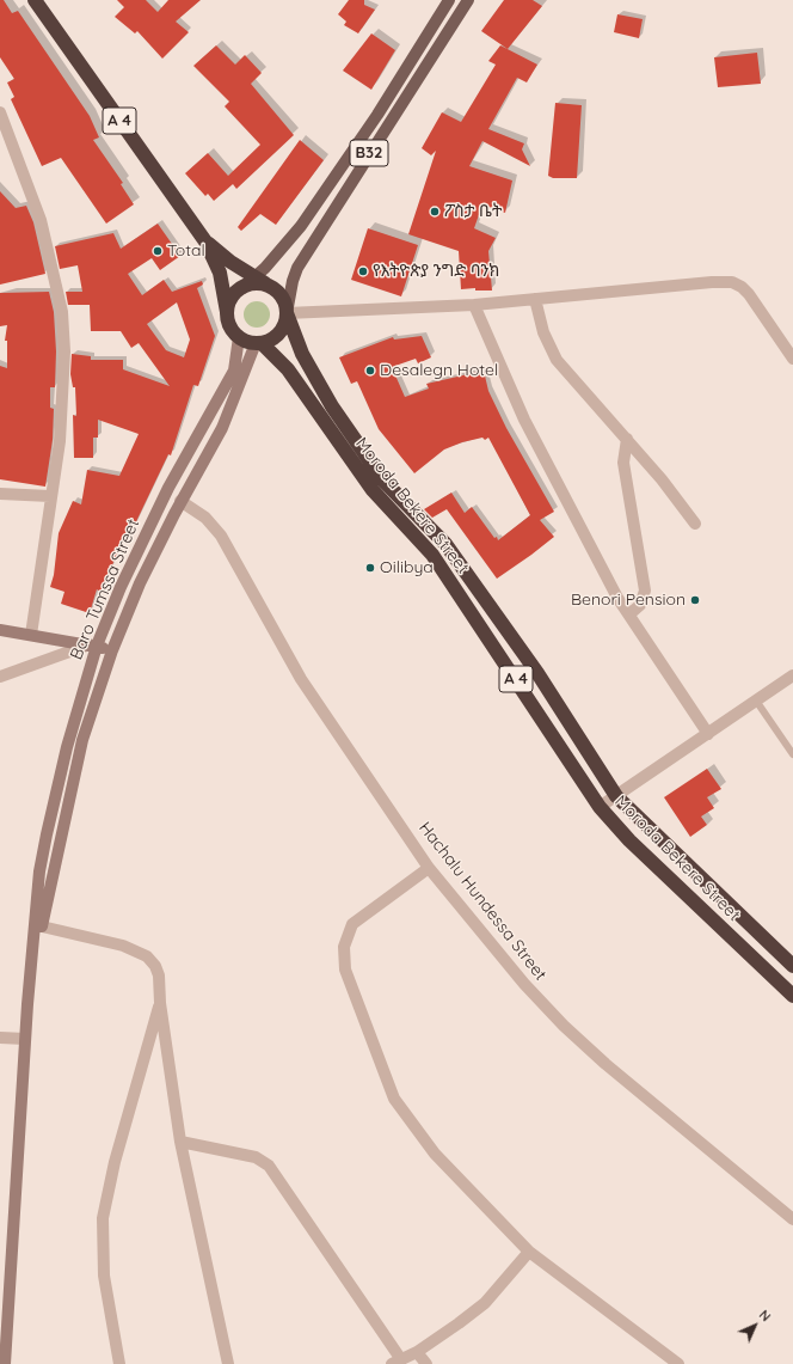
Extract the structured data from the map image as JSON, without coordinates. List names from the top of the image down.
{
  "streets": {
    "highway": ["A 4", "B32", "Moroda Bekere Street"],
    "street": ["Baro Tumssa Street", "Hachalu Hundessa Street"]
  },
  "crossings": [
    ["A 4", "B32"],
    ["A 4", "Moroda Bekere Street"],
    ["A 4", "Baro Tumssa Street"],
    ["B32", "Moroda Bekere Street"],
    ["B32", "Baro Tumssa Street"],
    ["Moroda Bekere Street", "Baro Tumssa Street"],
    ["Baro Tumssa Street", "Hachalu Hundessa Street"]
  ],
  "places": [
    "ፖስታ ቤት",
    "Total",
    "የእትዮጵያ ንግድ ባንክ",
    "Desalegn Hotel",
    "Oilibya",
    "Benori Pension"
  ],
  "north": "top right"
}
